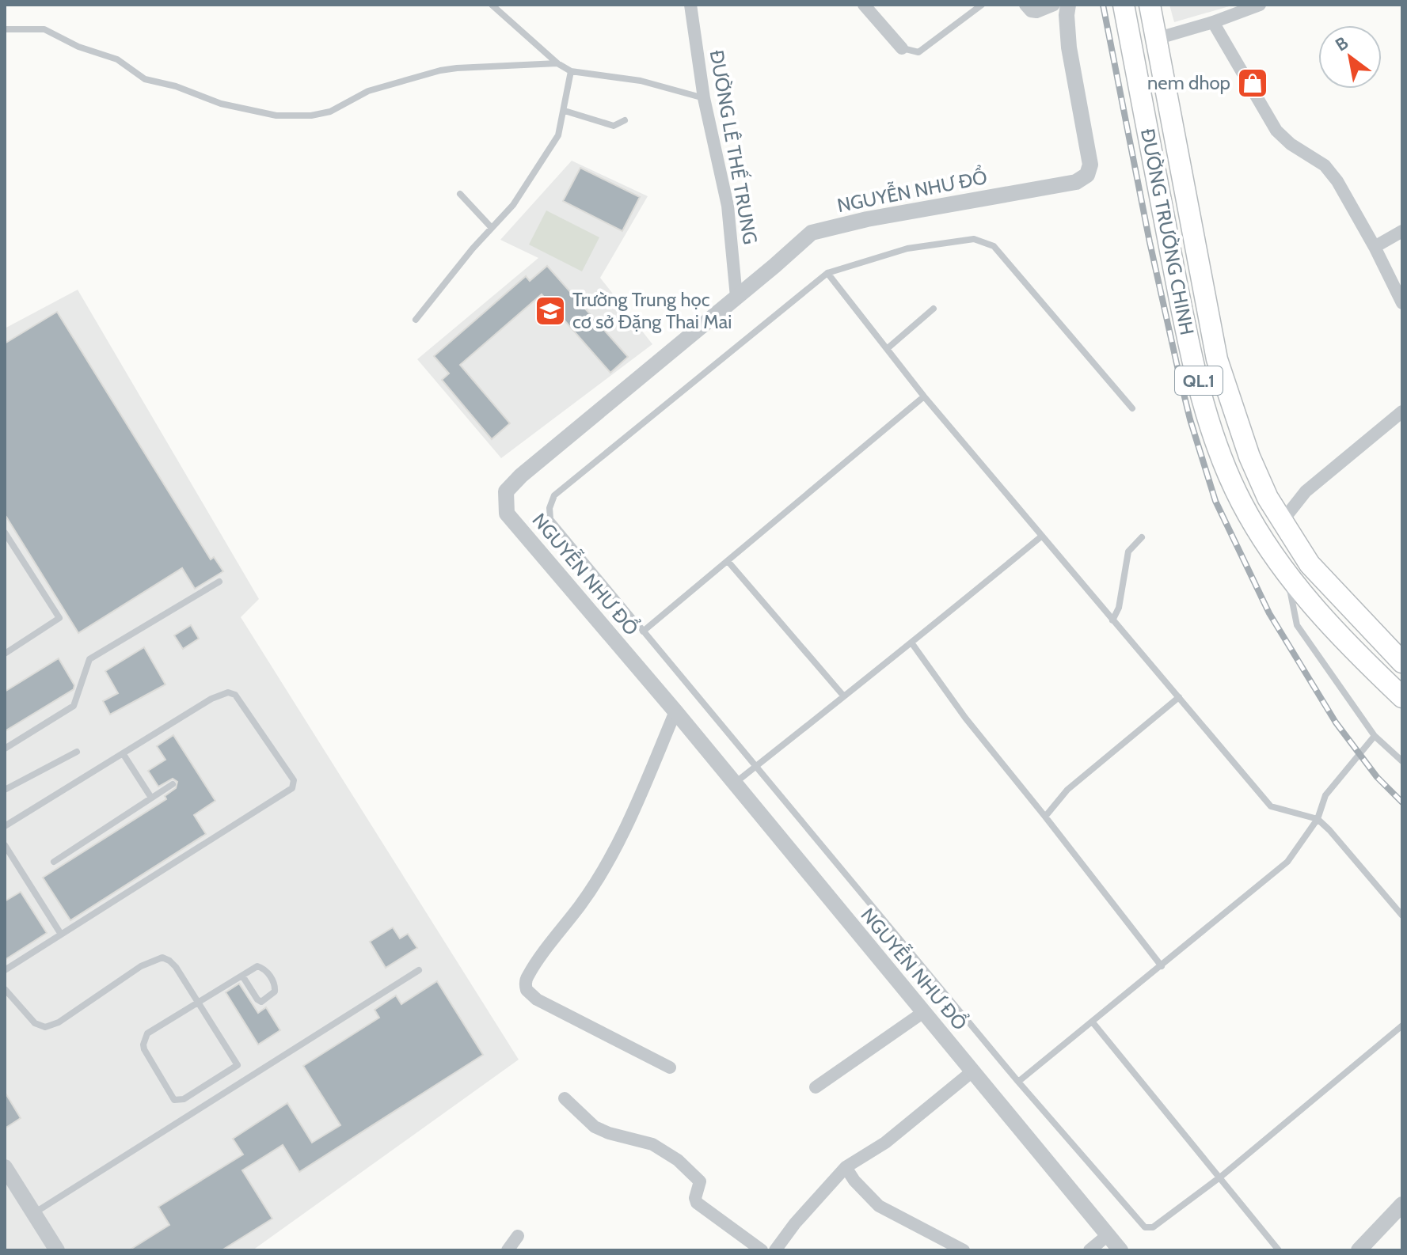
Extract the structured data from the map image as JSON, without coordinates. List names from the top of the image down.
{
  "streets": {
    "highway": ["ĐƯỜNG TRƯỜNG CHINH", "QL.1"],
    "street": ["ĐƯỜNG LÊ THẾ TRUNG", "NGUYỄN NHƯ ĐỔ"]
  },
  "crossings": [
    ["ĐƯỜNG LÊ THẾ TRUNG", "NGUYỄN NHƯ ĐỔ"]
  ],
  "places": {
    "shop": ["nem dhop"],
    "school or university": ["Trường Trung học cơ sở Đặng Thai Mai"]
  },
  "north": "top left"
}
